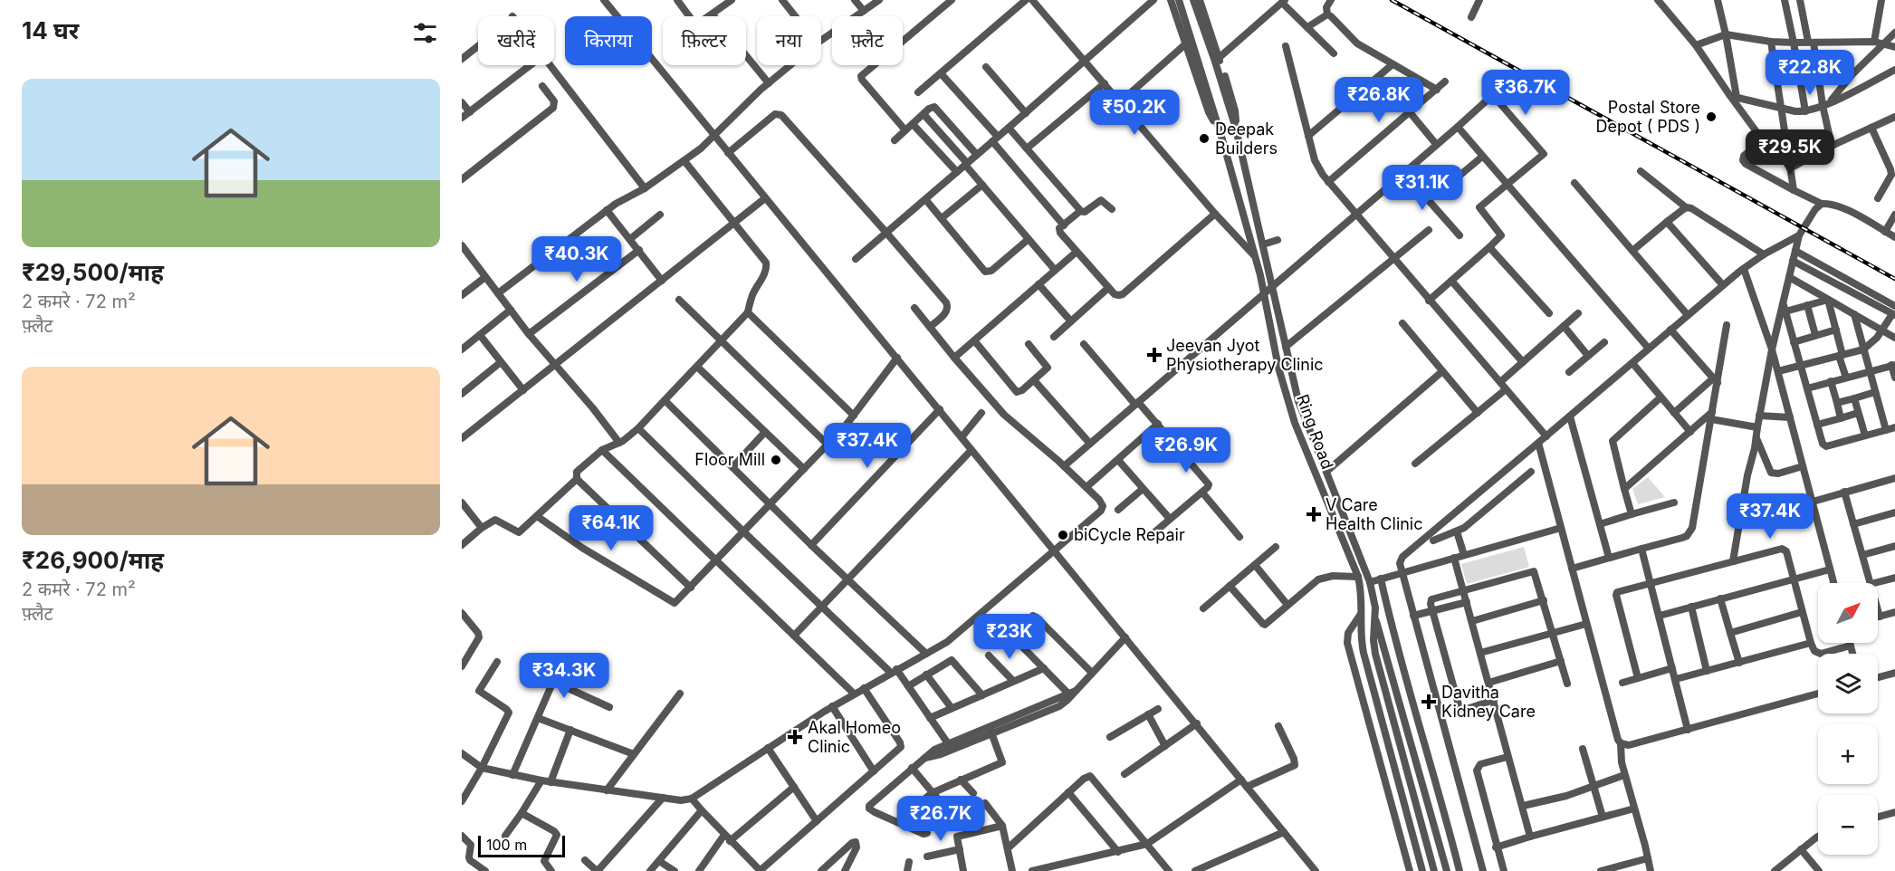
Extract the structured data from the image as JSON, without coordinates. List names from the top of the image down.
{
  "streets": {
    "street": ["Ring Road"]
  },
  "places": {
    "other": [
      "Postal Store Depot ( PDS )",
      "Deepak Builders",
      "Floor Mill",
      "biCycle Repair"
    ],
    "health": [
      "Jeevan Jyot Physiotherapy Clinic",
      "V Care Health Clinic",
      "Davitha Kidney Care",
      "Akal Homeo Clinic"
    ]
  },
  "scale_bar": "100 m",
  "north": "top right",
  "page": {
    "heading": "14 घर",
    "chip": [
      "खरीदें",
      "किराया",
      "फ़िल्टर",
      "नया",
      "फ़्लैट"
    ],
    "price": [
      "₹22.8K",
      "₹36.7K",
      "₹26.8K",
      "₹50.2K",
      "₹29.5K",
      "₹31.1K",
      "₹40.3K",
      "₹37.4K",
      "₹26.9K",
      "₹37.4K",
      "₹64.1K",
      "₹23K",
      "₹34.3K",
      "₹26.7K"
    ],
    "list": [
      {
        "name": "₹29,500/माह",
        "note": "2 कमरे · 72 m² · फ़्लैट"
      },
      {
        "name": "₹26,900/माह",
        "note": "2 कमरे · 72 m² · फ़्लैट"
      }
    ],
    "map_buttons": ["+", "−"],
    "scale": "100 m"
  }
}
